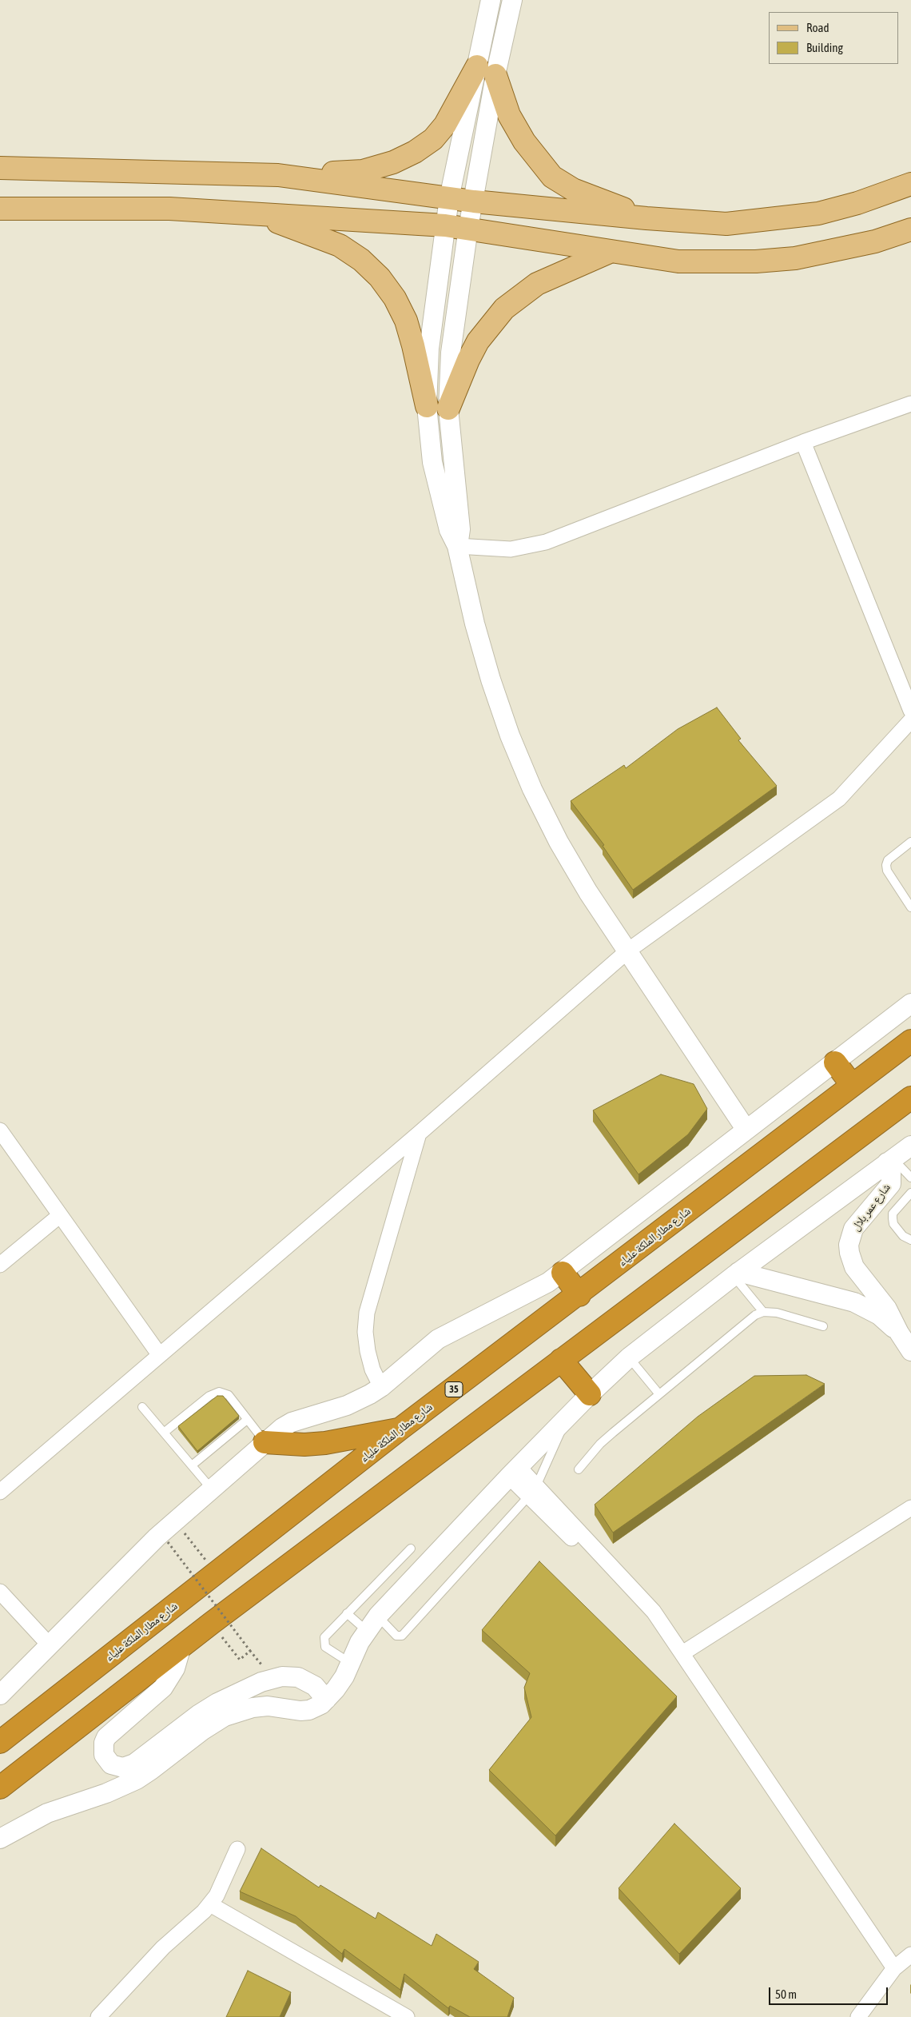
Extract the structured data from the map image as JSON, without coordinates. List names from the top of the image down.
{
  "streets": {
    "highway": ["شارع مطار الملكة علياء", "35"],
    "street": ["شارع عمر بلال"]
  },
  "legend": ["Road", "Building"],
  "scale_bar": "50 m"
}
